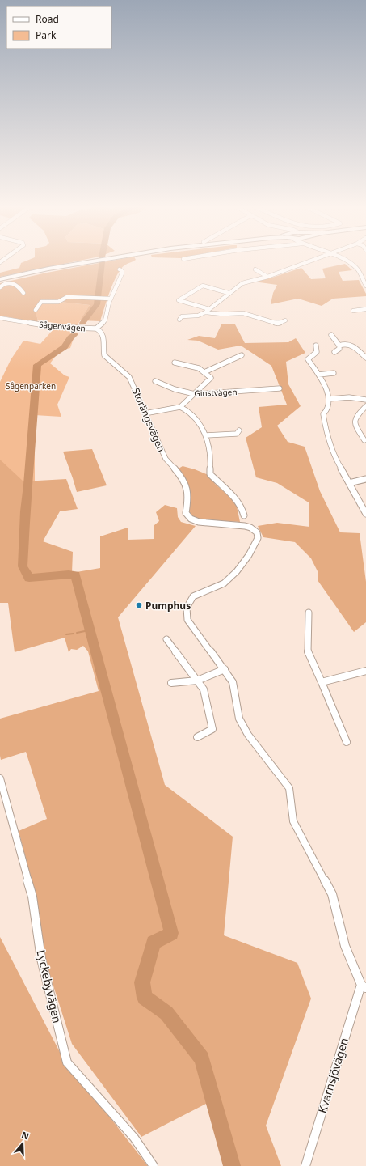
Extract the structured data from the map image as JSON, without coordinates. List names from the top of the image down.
{
  "streets": {
    "street": [
      "Sågenvägen",
      "Ginstvägen",
      "Storängsvägen",
      "Lyckebyvägen",
      "Kvarnsjövägen"
    ]
  },
  "crossings": [
    ["Sågenvägen", "Storängsvägen"]
  ],
  "parks": ["Sågenparken"],
  "places": ["Pumphus"],
  "legend": ["Road", "Park"],
  "north": "top"
}
